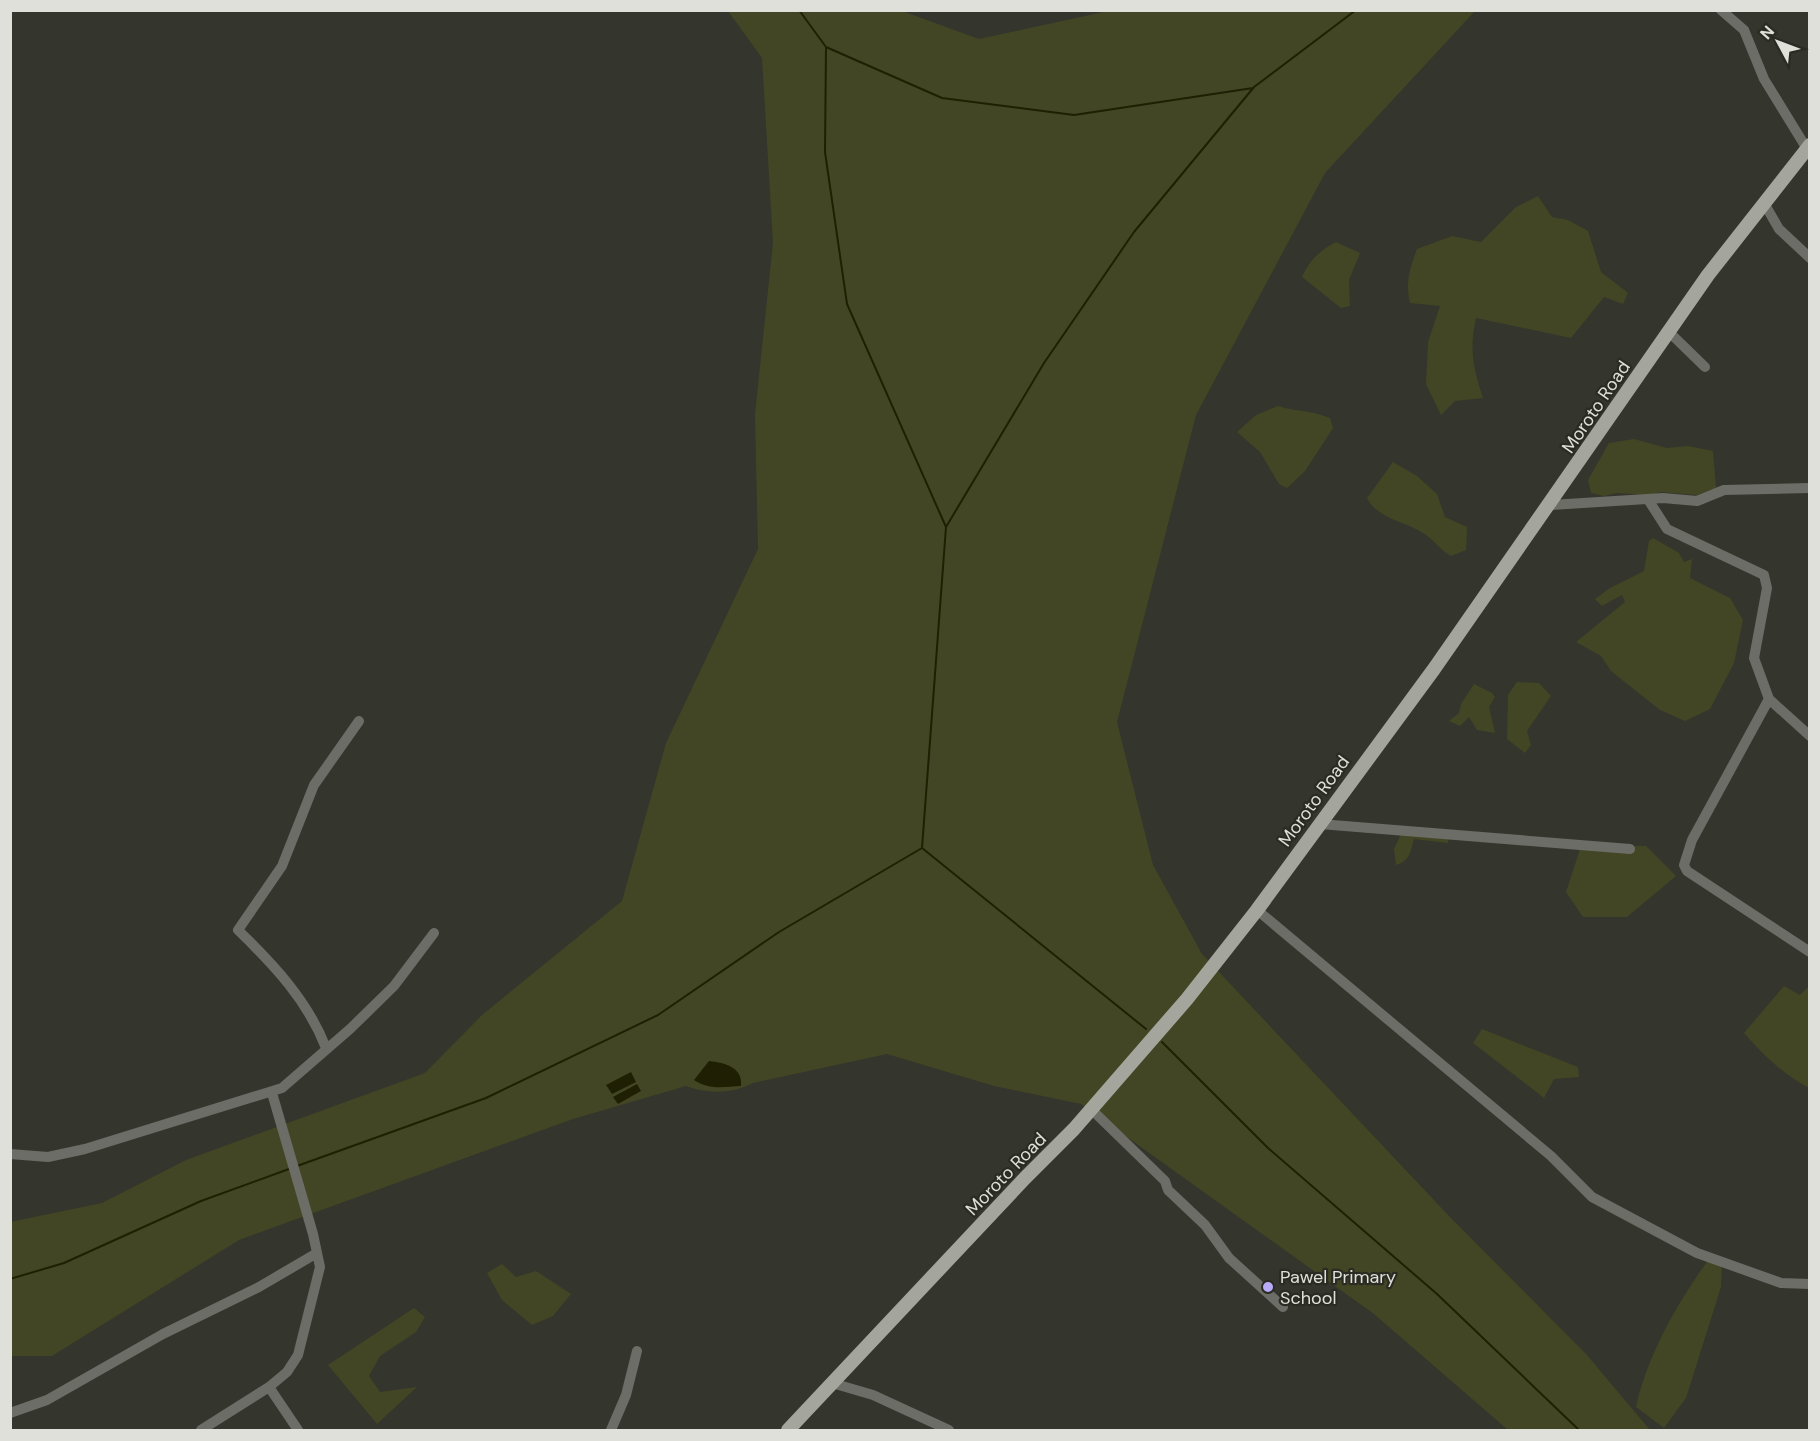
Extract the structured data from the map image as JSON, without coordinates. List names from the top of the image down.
{
  "streets": {
    "main road": ["Moroto Road"]
  },
  "places": ["Pawel Primary School"],
  "north": "top left"
}
